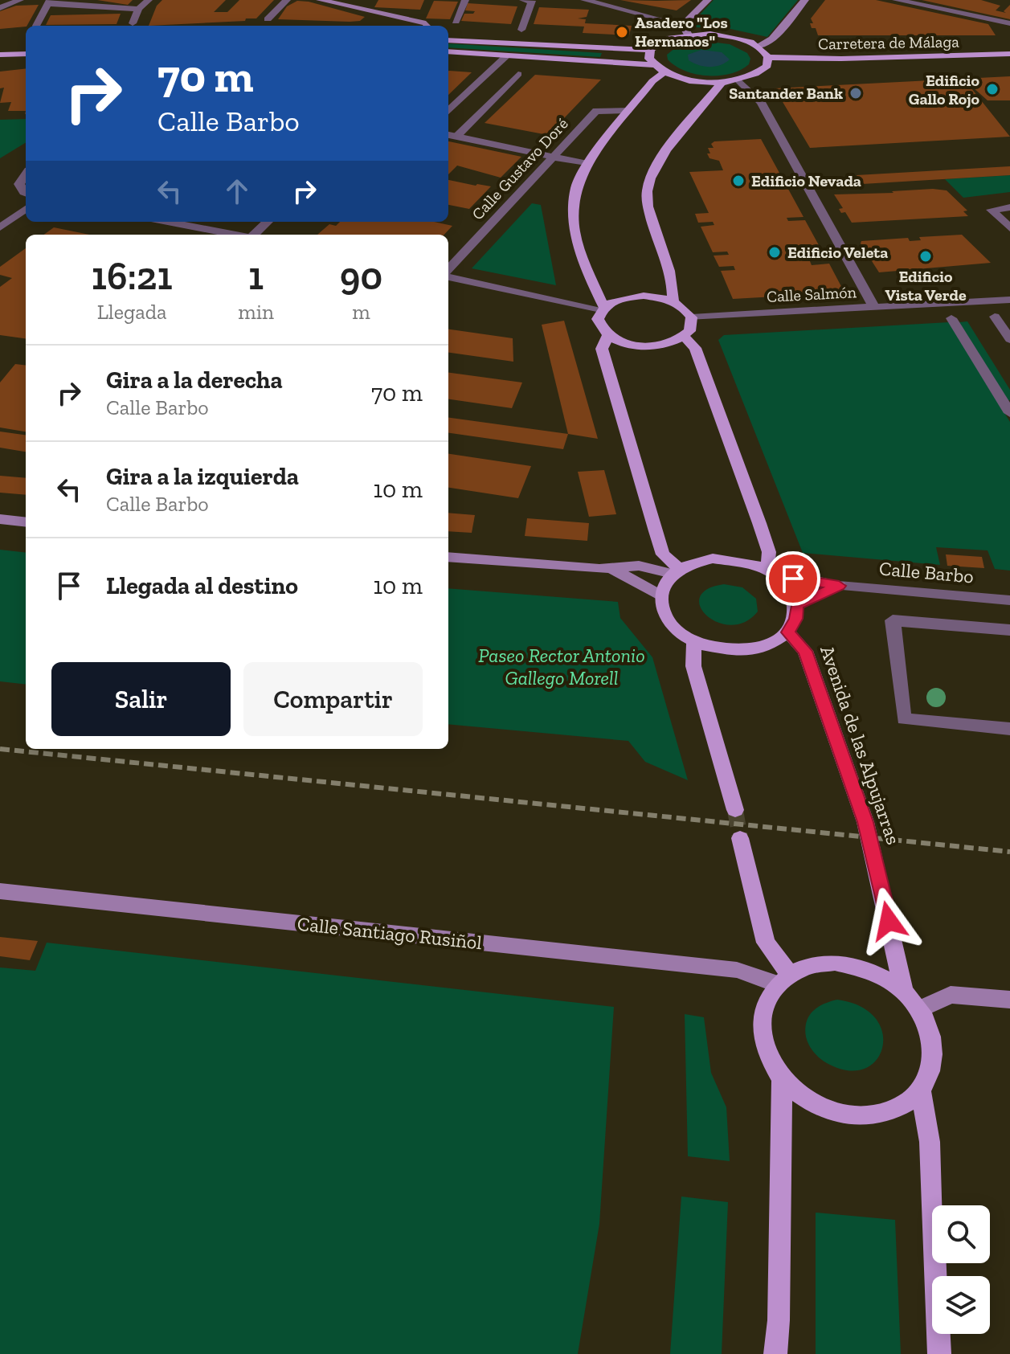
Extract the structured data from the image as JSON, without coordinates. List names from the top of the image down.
{
  "streets": {
    "main road": ["Carretera de Málaga", "Avenida de las Alpujarras"],
    "street": [
      "Calle Gustavo Doré",
      "Calle Salmón",
      "Calle Barbo",
      "Calle Santiago Rusiñol"
    ]
  },
  "crossings": [
    ["Calle Barbo", "Avenida de las Alpujarras"],
    ["Avenida de las Alpujarras", "Calle Santiago Rusiñol"]
  ],
  "parks": ["Paseo Rector Antonio Gallego Morell"],
  "places": [
    "Asadero \"Los Hermanos\"",
    "Edificio Gallo Rojo",
    "Santander Bank",
    "Edificio Nevada",
    "Edificio Veleta",
    "Edificio Vista Verde"
  ],
  "page": {
    "turn": ["70 m", "Calle Barbo"],
    "eta": [
      "16:21",
      "Llegada",
      "1",
      "min",
      "90",
      "m"
    ],
    "list": [
      {
        "name": "Gira a la derecha",
        "note": "Calle Barbo",
        "value": "70 m"
      },
      {
        "name": "Gira a la izquierda",
        "note": "Calle Barbo",
        "value": "10 m"
      },
      {
        "name": "Llegada al destino",
        "value": "10 m"
      }
    ],
    "buttons": ["Salir", "Compartir"]
  }
}
